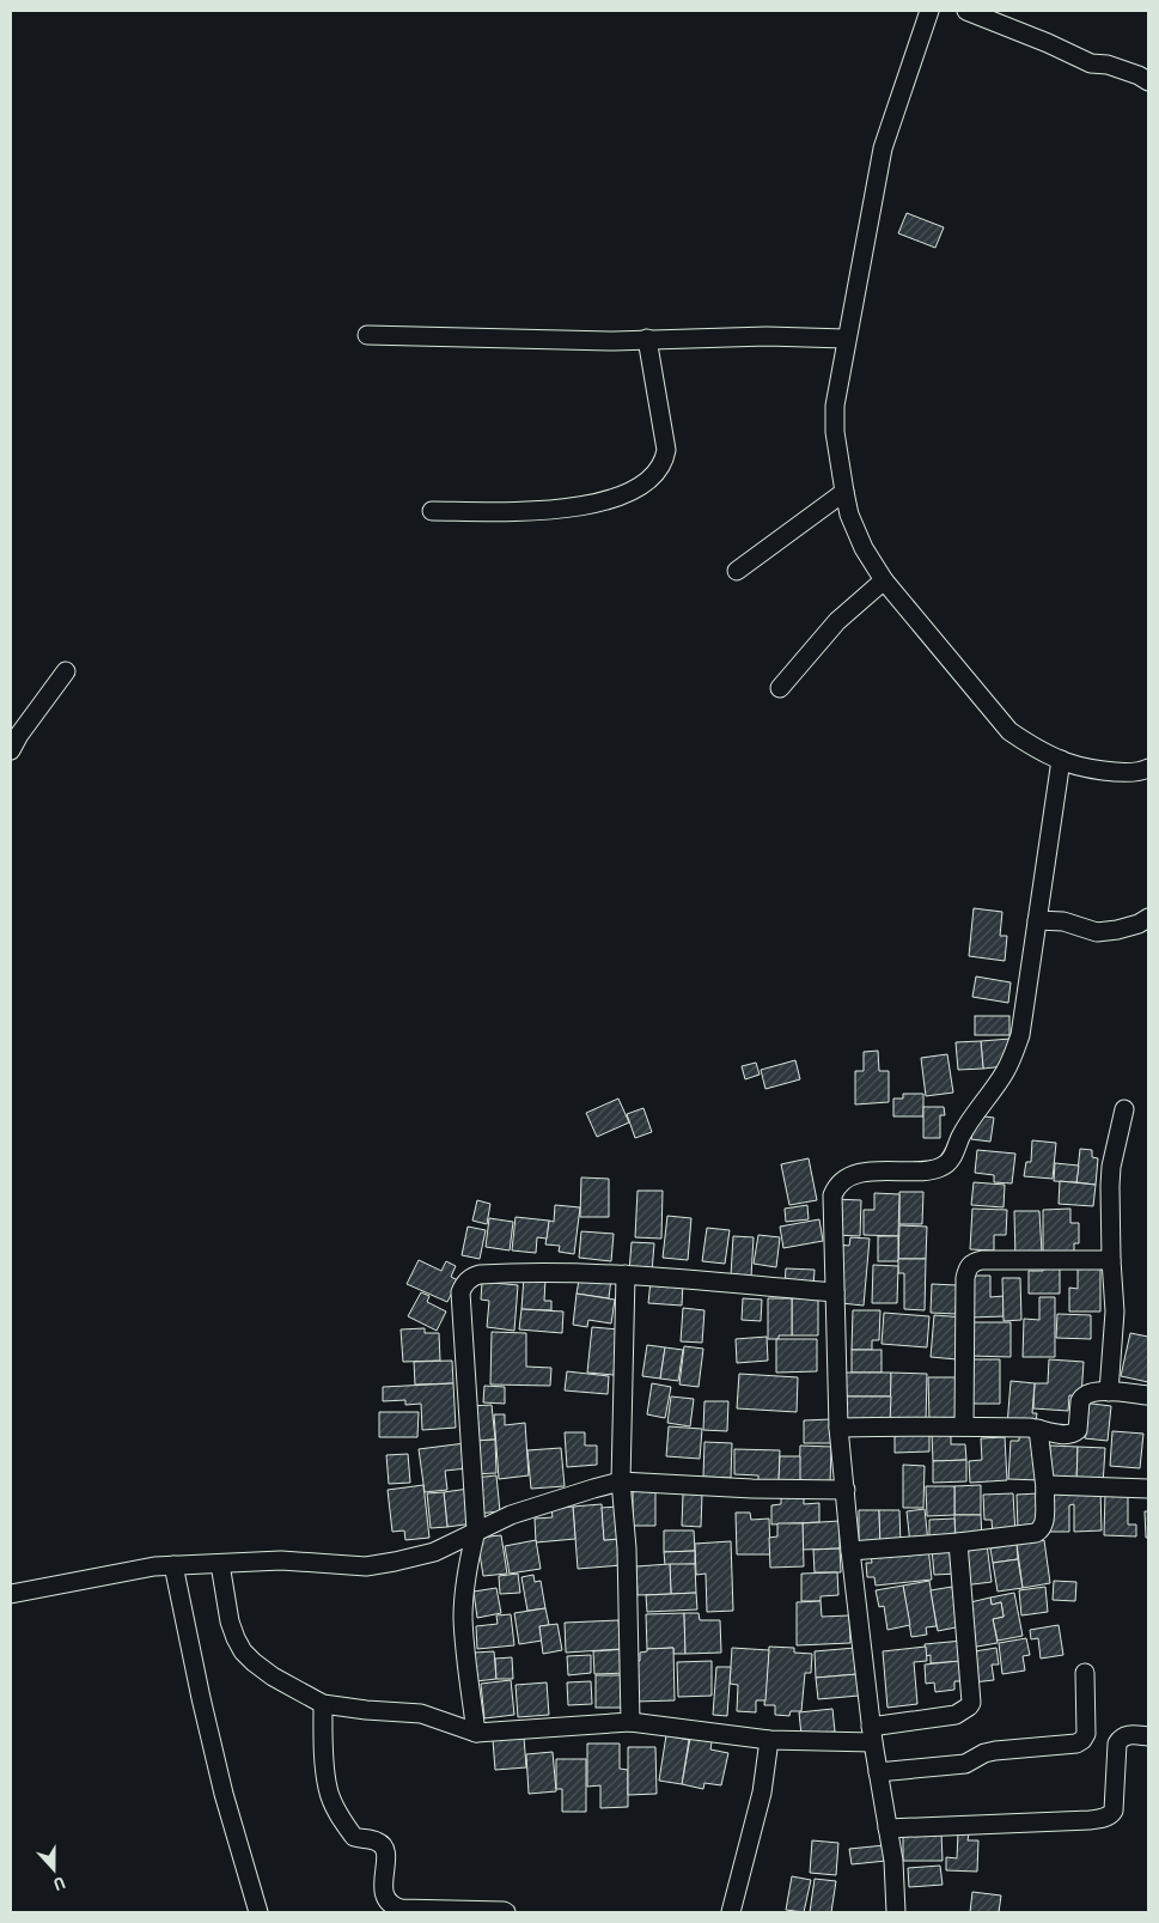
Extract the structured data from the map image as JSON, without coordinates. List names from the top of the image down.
{
  "north": "bottom"
}
